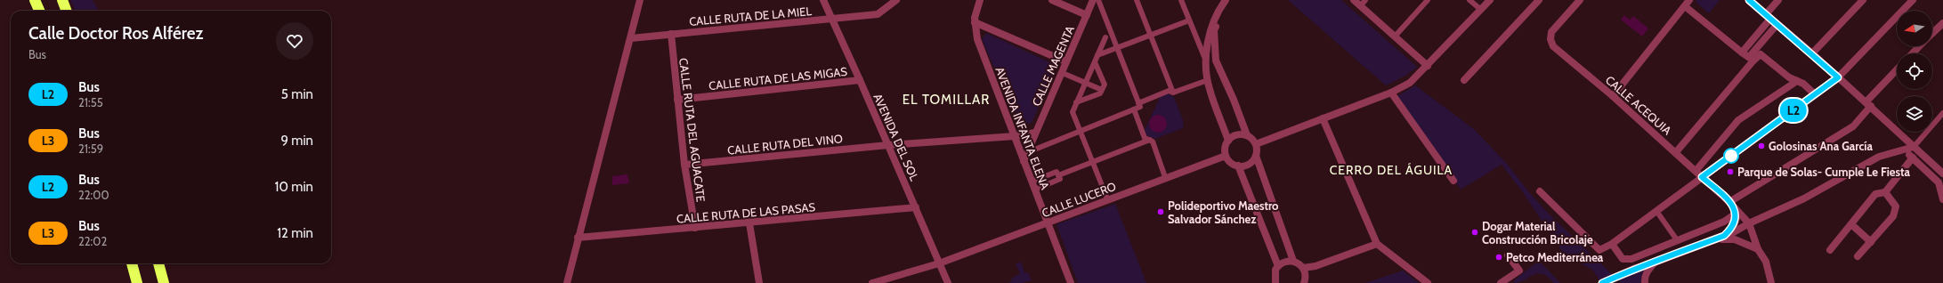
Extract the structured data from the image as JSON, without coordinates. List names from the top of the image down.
{
  "streets": {
    "street": [
      "CALLE RUTA DE LA MIEL",
      "CALLE MAGENTA",
      "CALLE RUTA DE LAS MIGAS",
      "CALLE ACEQUIA",
      "AVENIDA INFANTA ELENA",
      "CALLE RUTA DEL AGUACATE",
      "AVENIDA DEL SOL",
      "CALLE RUTA DEL VINO",
      "CALLE LUCERO",
      "CALLE RUTA DE LAS PASAS"
    ]
  },
  "crossings": [
    ["CALLE RUTA DE LA MIEL", "CALLE RUTA DEL AGUACATE"],
    ["CALLE RUTA DE LA MIEL", "AVENIDA DEL SOL"],
    ["CALLE MAGENTA", "AVENIDA INFANTA ELENA"],
    ["CALLE MAGENTA", "CALLE RUTA DEL VINO"],
    ["CALLE RUTA DE LAS MIGAS", "CALLE RUTA DEL AGUACATE"],
    ["CALLE RUTA DE LAS MIGAS", "AVENIDA DEL SOL"],
    ["AVENIDA INFANTA ELENA", "CALLE RUTA DEL VINO"],
    ["AVENIDA INFANTA ELENA", "CALLE LUCERO"],
    ["CALLE RUTA DEL AGUACATE", "CALLE RUTA DEL VINO"],
    ["CALLE RUTA DEL AGUACATE", "CALLE RUTA DE LAS PASAS"],
    ["AVENIDA DEL SOL", "CALLE RUTA DEL VINO"],
    ["AVENIDA DEL SOL", "CALLE LUCERO"],
    ["AVENIDA DEL SOL", "CALLE RUTA DE LAS PASAS"]
  ],
  "districts": ["EL TOMILLAR", "CERRO DEL ÁGUILA"],
  "places": [
    "Golosinas Ana García",
    "Parque de Solas- Cumple Le Fiesta",
    "Polideportivo Maestro Salvador Sánchez",
    "Dogar Material Construcción Bricolaje",
    "Petco Mediterránea"
  ],
  "lines": ["bus line L2"],
  "north": "left",
  "page": {
    "on_map": "L2",
    "heading": ["Calle Doctor Ros Alférez", "Bus"],
    "list": [
      {
        "mark": "L2",
        "name": "Bus",
        "note": "21:55",
        "value": "5 min"
      },
      {
        "mark": "L3",
        "name": "Bus",
        "note": "21:59",
        "value": "9 min"
      },
      {
        "mark": "L2",
        "name": "Bus",
        "note": "22:00",
        "value": "10 min"
      },
      {
        "mark": "L3",
        "name": "Bus",
        "note": "22:02",
        "value": "12 min"
      }
    ]
  }
}
